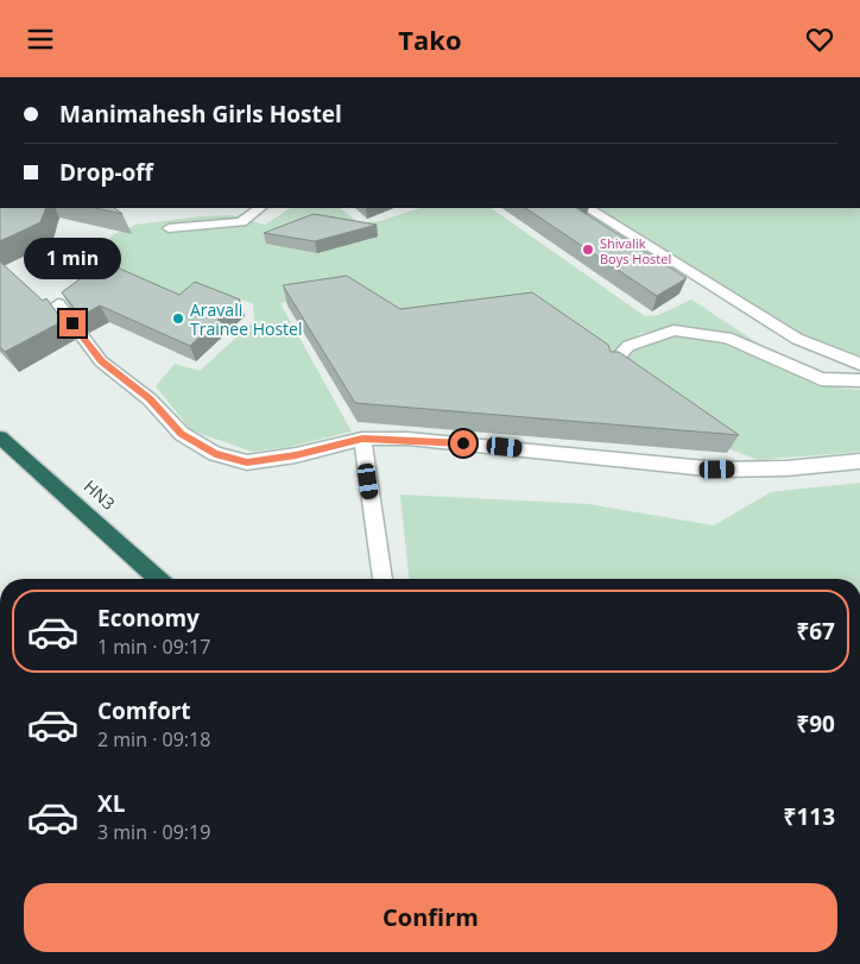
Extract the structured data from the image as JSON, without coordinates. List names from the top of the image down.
{
  "streets": {
    "highway": ["HN3"]
  },
  "places": ["Shivalik Boys Hostel", "Aravali Trainee Hostel"],
  "page": {
    "header": "Tako",
    "banner": ["Manimahesh Girls Hostel", "Drop-off"],
    "bubble": "1 min",
    "list": [
      {
        "name": "Economy",
        "note": "1 min · 09:17",
        "value": "₹67"
      },
      {
        "name": "Comfort",
        "note": "2 min · 09:18",
        "value": "₹90"
      },
      {
        "name": "XL",
        "note": "3 min · 09:19",
        "value": "₹113"
      }
    ],
    "buttons": "Confirm"
  }
}
